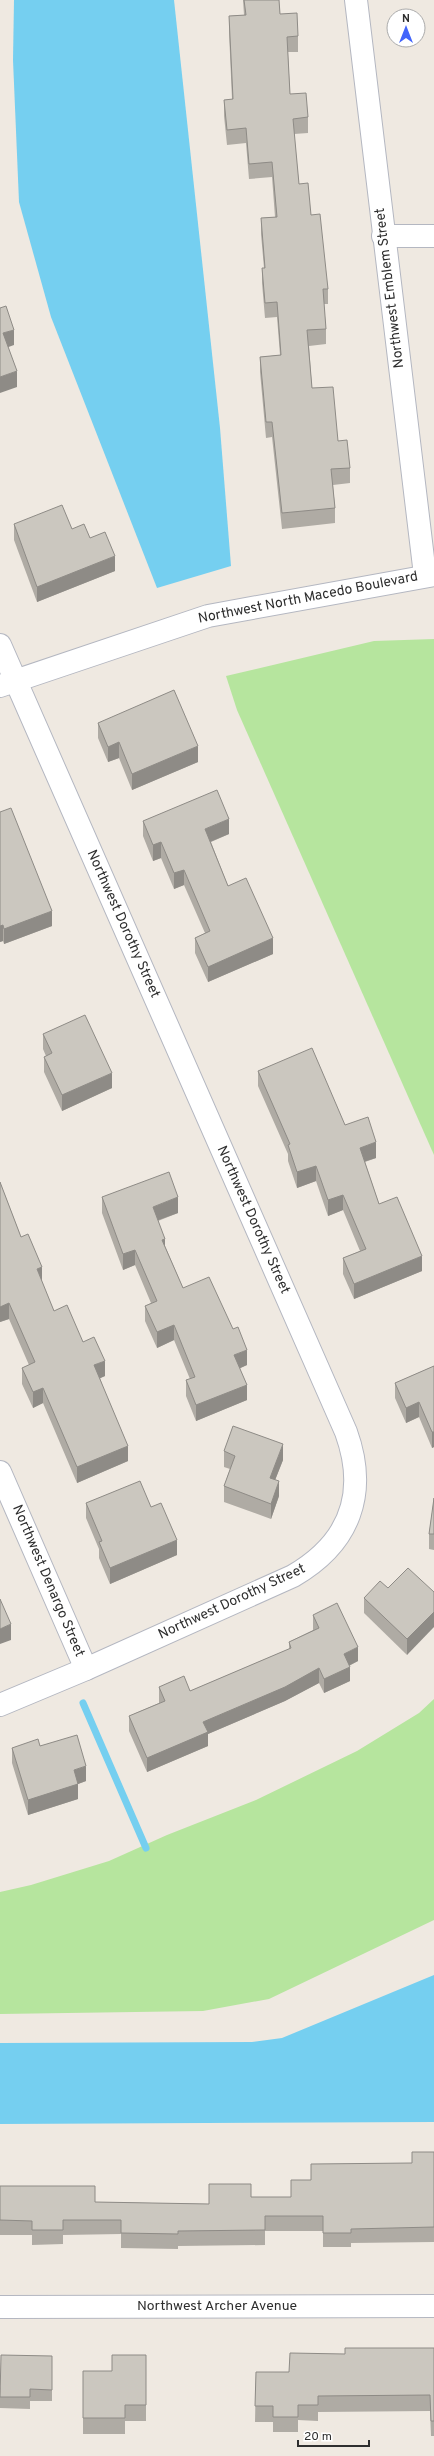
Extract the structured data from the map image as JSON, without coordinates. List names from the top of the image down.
{
  "streets": {
    "street": [
      "Northwest Emblem Street",
      "Northwest North Macedo Boulevard",
      "Northwest Dorothy Street",
      "Northwest Denargo Street",
      "Northwest Archer Avenue"
    ]
  },
  "crossings": [
    ["Northwest Emblem Street", "Northwest North Macedo Boulevard"],
    ["Northwest North Macedo Boulevard", "Northwest Dorothy Street"],
    ["Northwest Dorothy Street", "Northwest Denargo Street"]
  ],
  "scale_bar": "20 m",
  "north": "top"
}
